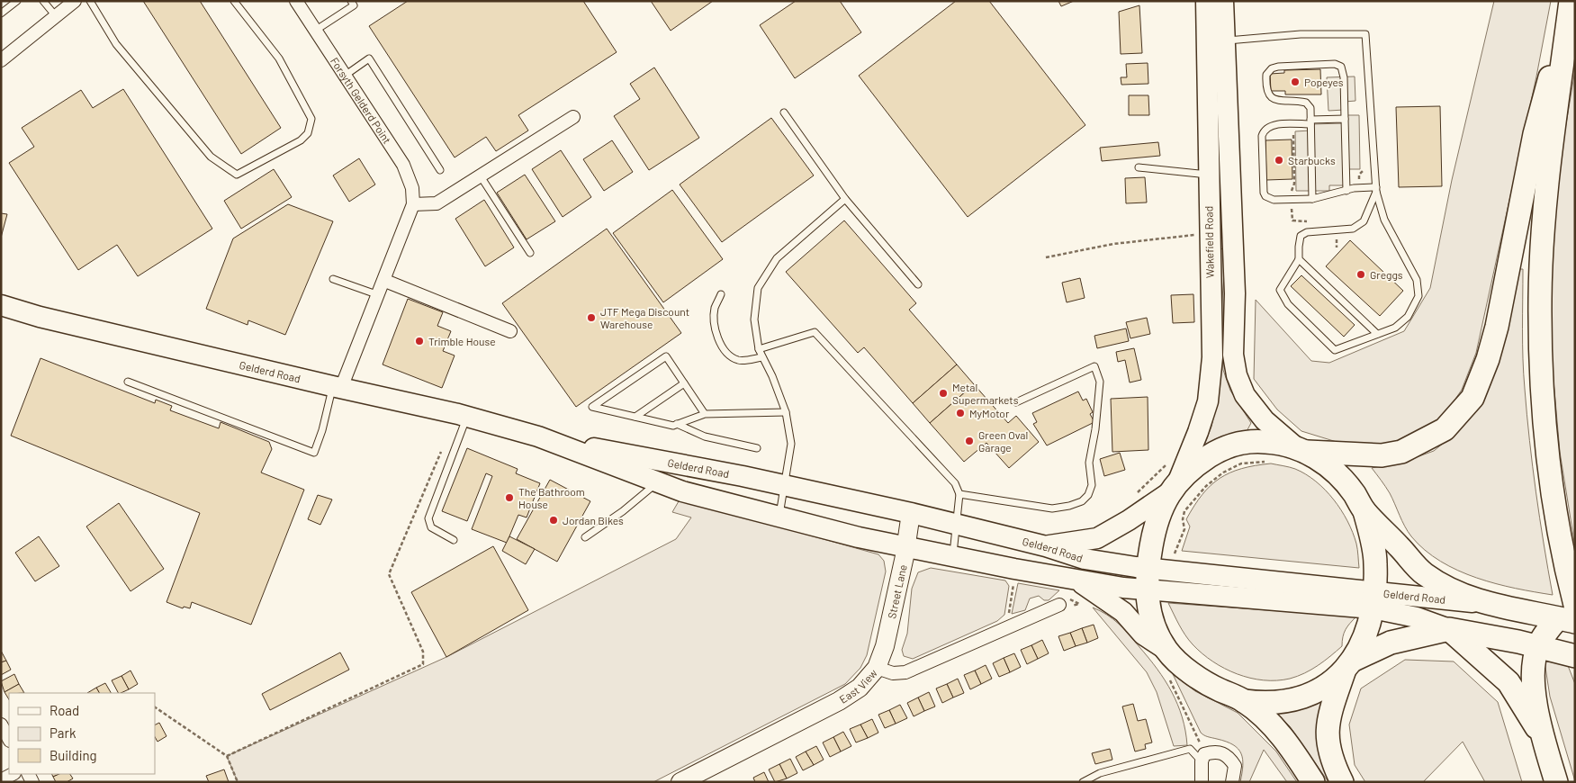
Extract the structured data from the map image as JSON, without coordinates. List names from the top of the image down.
{
  "streets": {
    "highway": ["Gelderd Road"],
    "main road": ["Wakefield Road"],
    "street": ["Forsyth Gelderd Point", "Street Lane", "East View"]
  },
  "crossings": [
    ["Forsyth Gelderd Point", "Gelderd Road"],
    ["Gelderd Road", "Street Lane"],
    ["Street Lane", "East View"]
  ],
  "places": [
    "Popeyes",
    "Starbucks",
    "Greggs",
    "JTF Mega Discount Warehouse",
    "Trimble House",
    "Metal Supermarkets",
    "MyMotor",
    "Green Oval Garage",
    "The Bathroom House",
    "Jordan Bikes"
  ],
  "legend": ["Road", "Park", "Building"]
}
